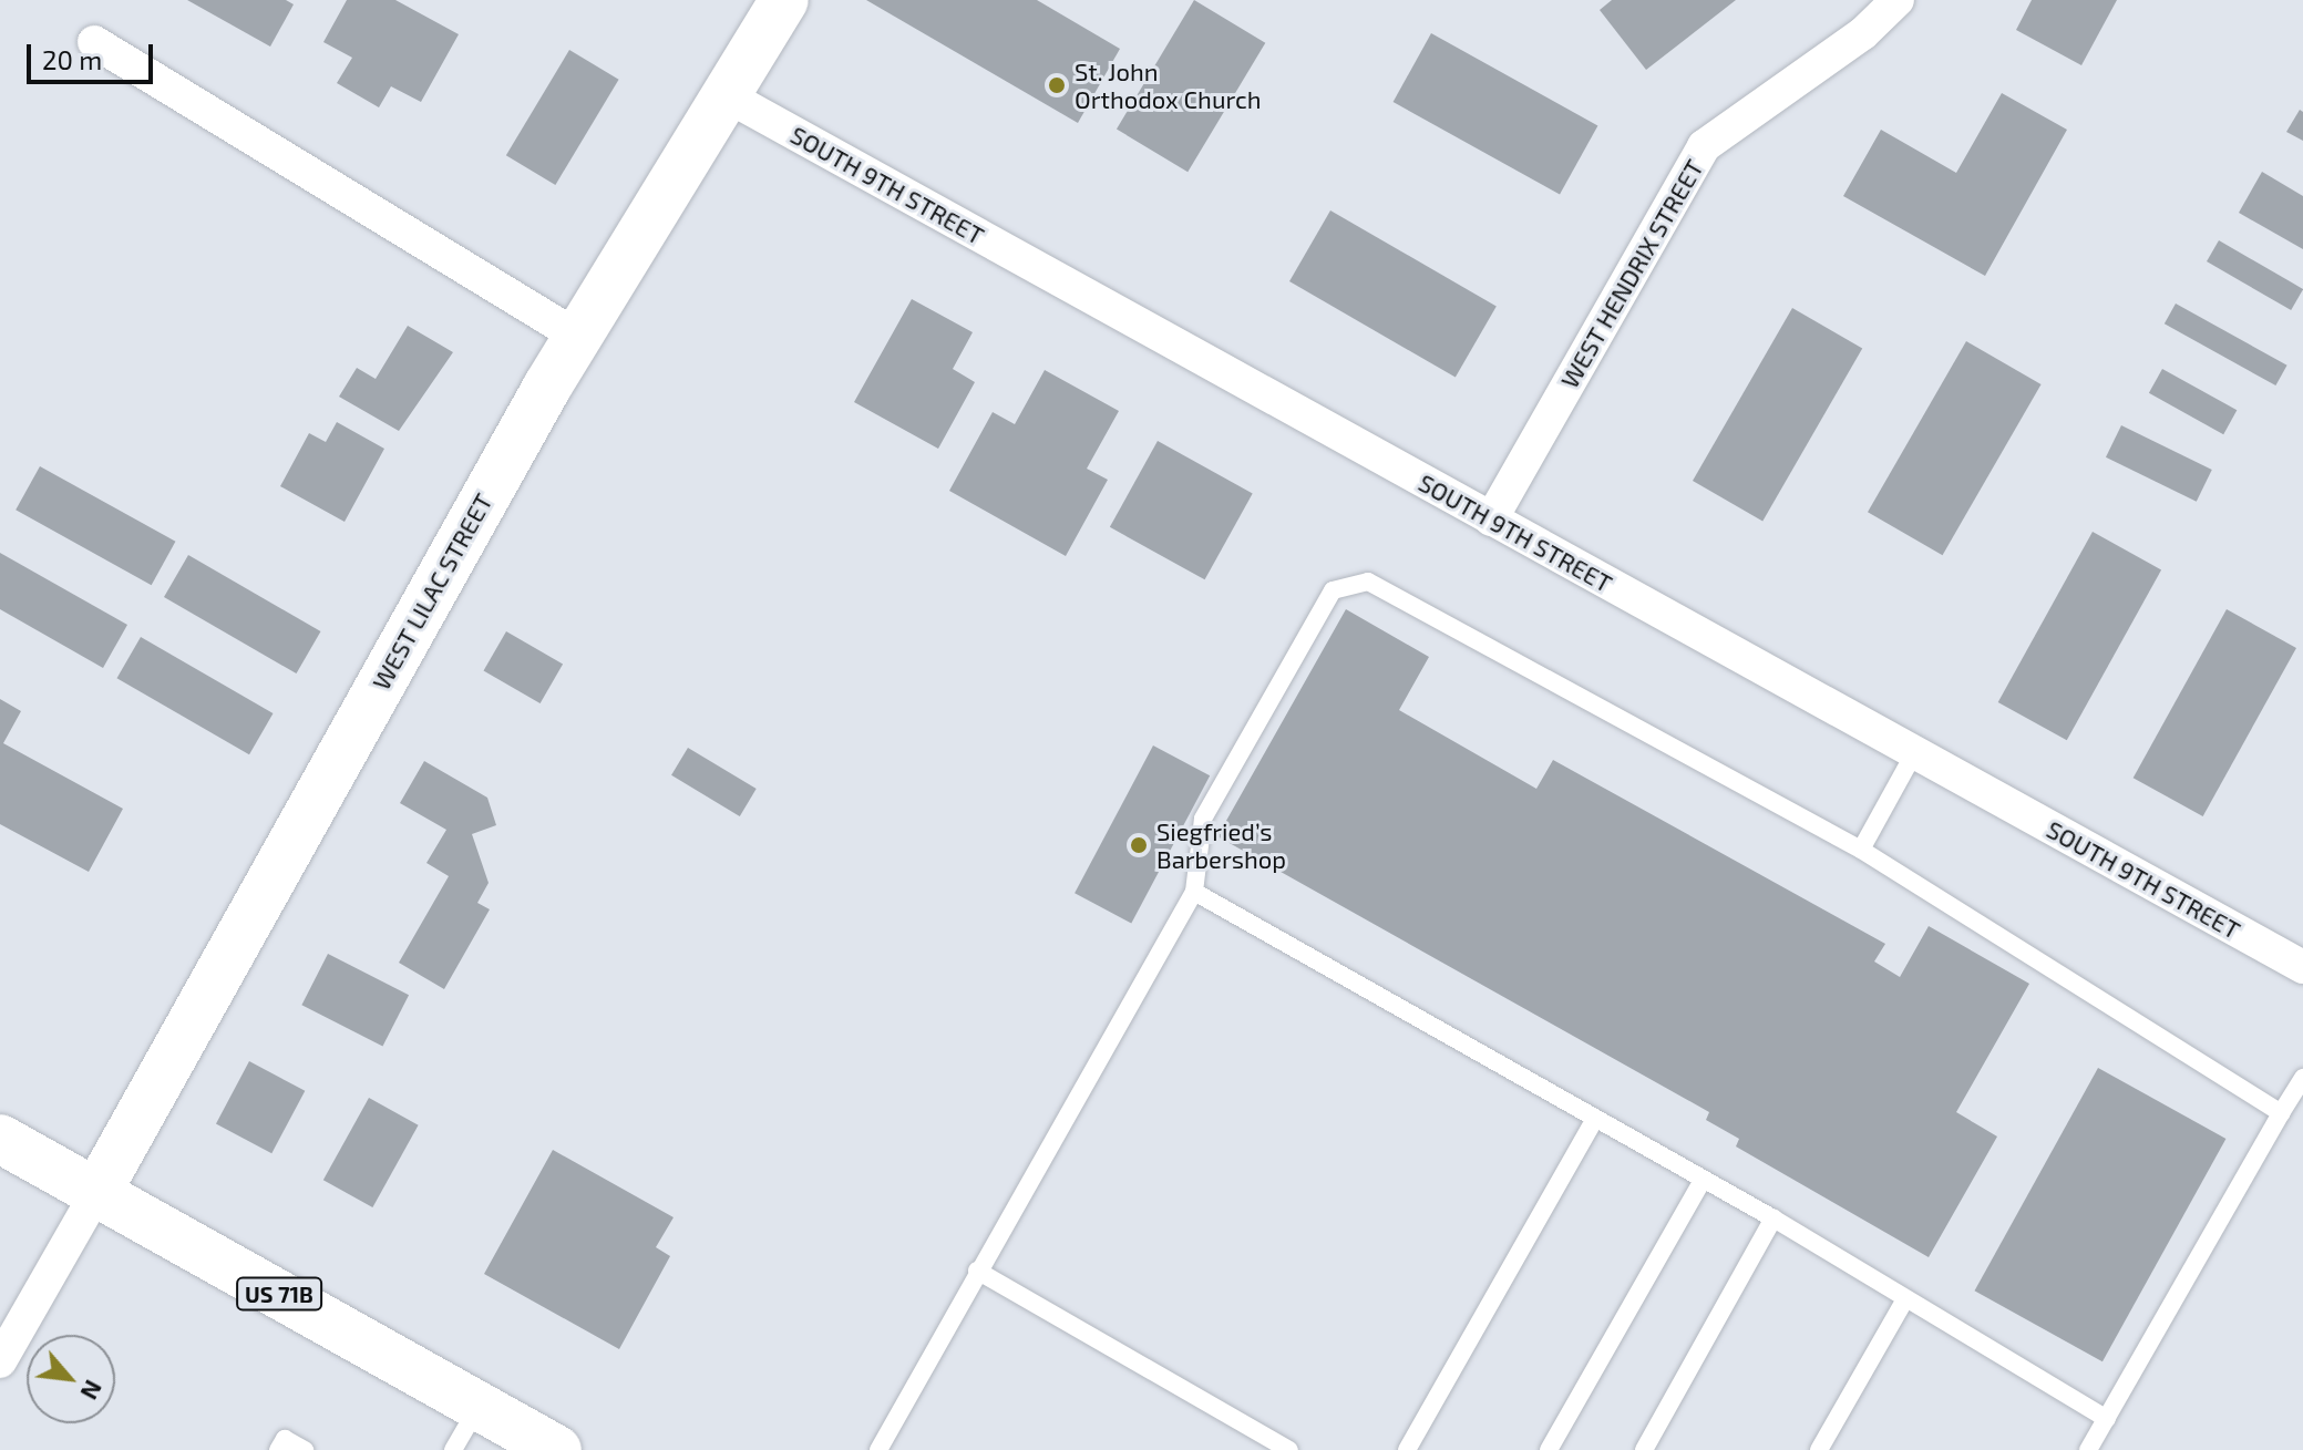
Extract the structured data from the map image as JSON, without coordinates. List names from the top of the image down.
{
  "streets": {
    "street": [
      "SOUTH 9TH STREET",
      "WEST HENDRIX STREET",
      "WEST LILAC STREET",
      "US 71B"
    ]
  },
  "crossings": [
    ["SOUTH 9TH STREET", "WEST HENDRIX STREET"],
    ["SOUTH 9TH STREET", "WEST LILAC STREET"],
    ["WEST LILAC STREET", "US 71B"]
  ],
  "places": ["St. John Orthodox Church", "Siegfried’s Barbershop"],
  "scale_bar": "20 m",
  "north": "bottom right"
}
